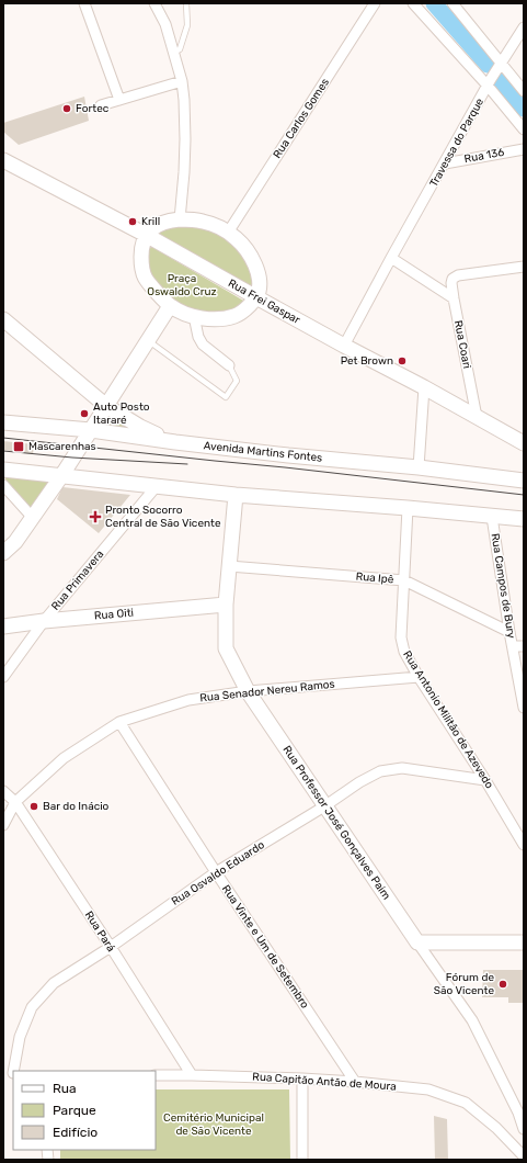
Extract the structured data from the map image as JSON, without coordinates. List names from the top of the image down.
{
  "streets": {
    "street": [
      "Rua Carlos Gomes",
      "Travessa do Parque",
      "Rua 136",
      "Rua Frei Gaspar",
      "Rua Coari",
      "Avenida Martins Fontes",
      "Rua Ipê",
      "Rua Primavera",
      "Rua Campos de Bury",
      "Rua Oiti",
      "Rua Senador Nereu Ramos",
      "Rua Antonio Militão de Azevedo",
      "Rua Professor José Gonçalves Paim",
      "Rua Osvaldo Eduardo",
      "Rua Pará",
      "Rua Vinte e Um de Setembro",
      "Rua Capitão Antão de Moura"
    ]
  },
  "crossings": [
    ["Travessa do Parque", "Rua 136"],
    ["Travessa do Parque", "Rua Frei Gaspar"],
    ["Rua Frei Gaspar", "Rua Coari"],
    ["Rua Ipê", "Rua Campos de Bury"],
    ["Rua Ipê", "Rua Antonio Militão de Azevedo"],
    ["Rua Ipê", "Rua Professor José Gonçalves Paim"],
    ["Rua Primavera", "Rua Oiti"],
    ["Rua Oiti", "Rua Professor José Gonçalves Paim"],
    ["Rua Senador Nereu Ramos", "Rua Antonio Militão de Azevedo"],
    ["Rua Senador Nereu Ramos", "Rua Professor José Gonçalves Paim"],
    ["Rua Senador Nereu Ramos", "Rua Pará"],
    ["Rua Senador Nereu Ramos", "Rua Vinte e Um de Setembro"],
    ["Rua Antonio Militão de Azevedo", "Rua Osvaldo Eduardo"],
    ["Rua Professor José Gonçalves Paim", "Rua Osvaldo Eduardo"],
    ["Rua Osvaldo Eduardo", "Rua Pará"],
    ["Rua Osvaldo Eduardo", "Rua Vinte e Um de Setembro"],
    ["Rua Pará", "Rua Capitão Antão de Moura"],
    ["Rua Vinte e Um de Setembro", "Rua Capitão Antão de Moura"]
  ],
  "parks": ["Praça Oswaldo Cruz", "Cemitério Municipal de São Vicente"],
  "places": {
    "other": [
      "Fortec",
      "Krill",
      "Pet Brown",
      "Auto Posto Itararé",
      "Bar do Inácio",
      "Fórum de São Vicente"
    ],
    "transit": ["Mascarenhas"],
    "health": ["Pronto Socorro Central de São Vicente"]
  },
  "legend": ["Rua", "Parque", "Edifício"]
}
